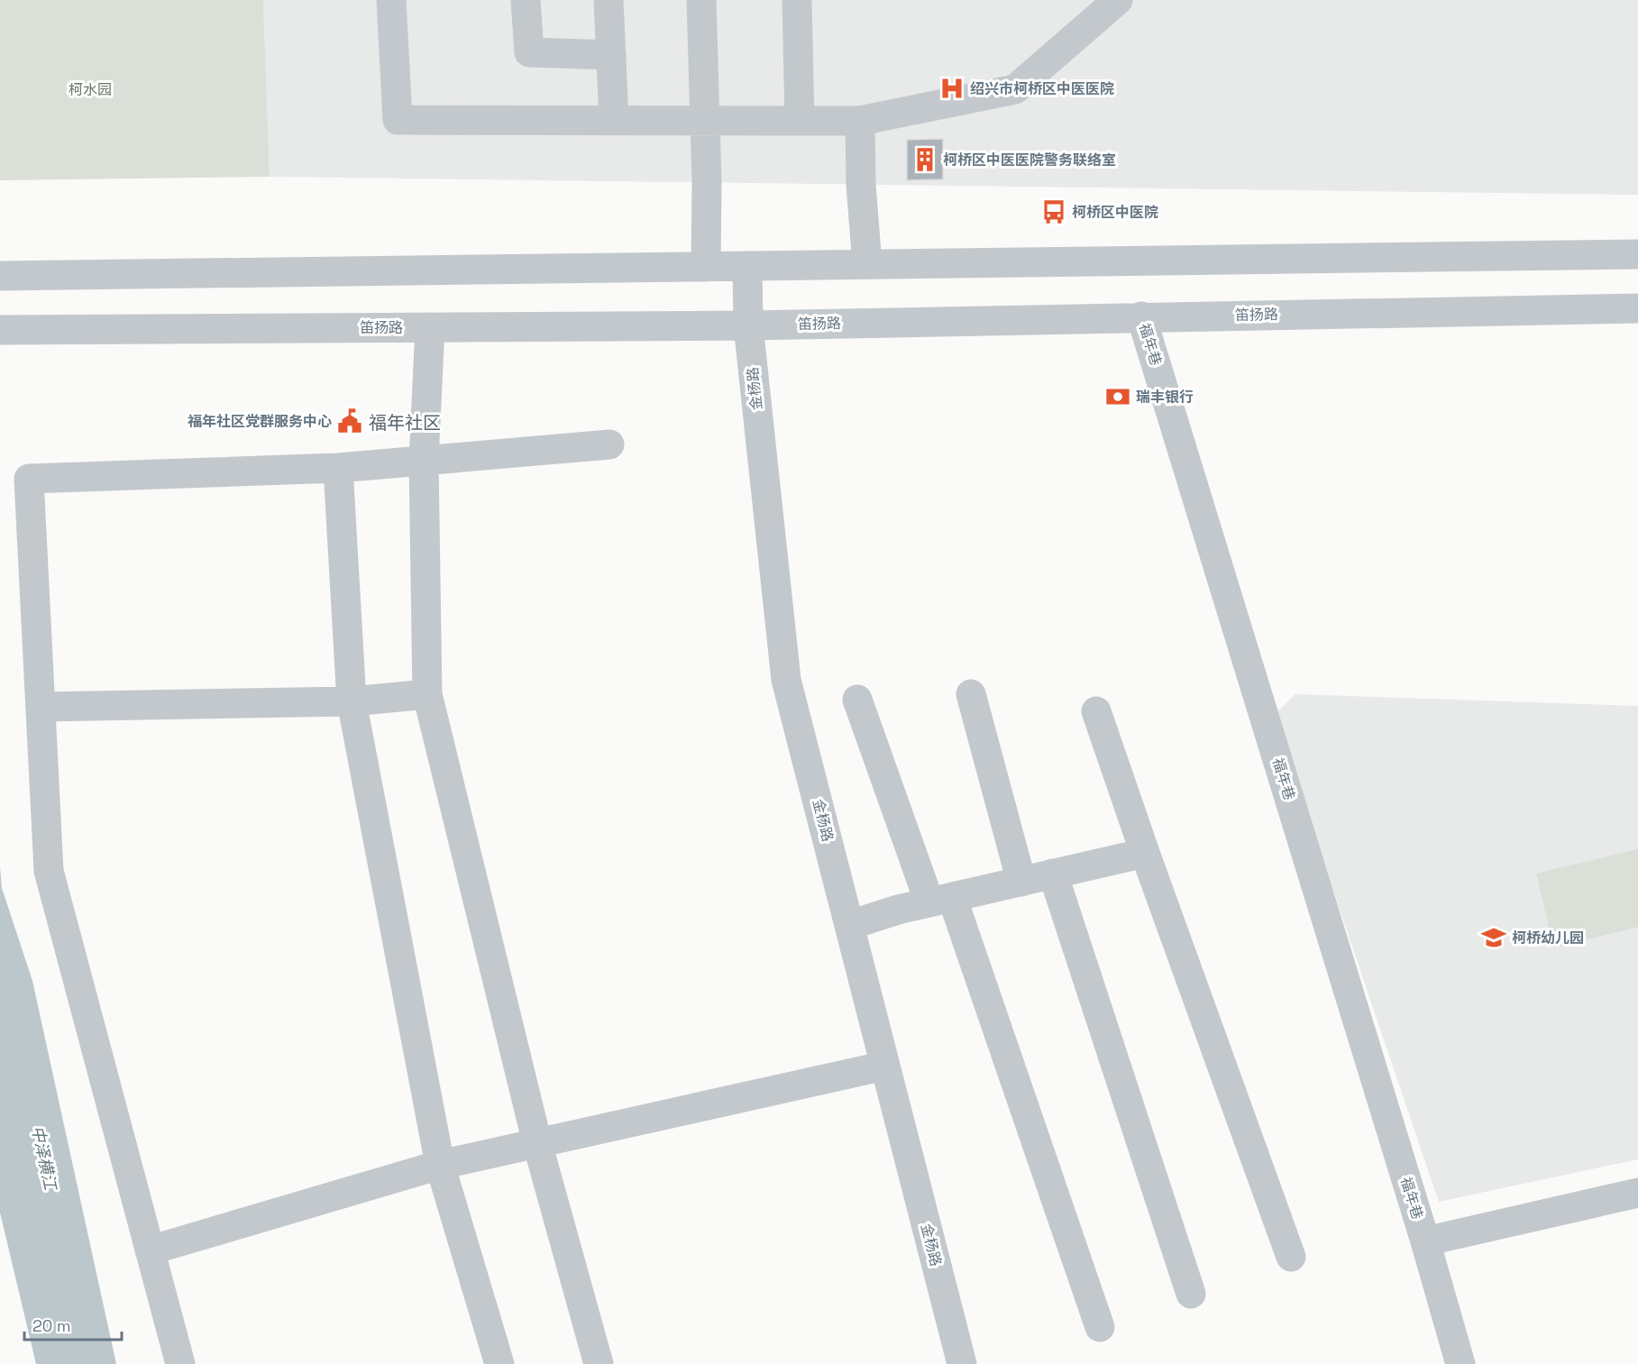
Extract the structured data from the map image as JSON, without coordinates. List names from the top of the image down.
{
  "streets": {
    "street": ["笛扬路", "福年巷", "金杨路"]
  },
  "crossings": [
    ["笛扬路", "福年巷"],
    ["笛扬路", "金杨路"]
  ],
  "districts": ["福年社区"],
  "water": ["中泽横江"],
  "parks": ["柯水园"],
  "places": {
    "hospital": ["绍兴市柯桥区中医医院"],
    "building": ["柯桥区中医医院警务联络室"],
    "bus stop": ["柯桥区中医院"],
    "bank": ["瑞丰银行"],
    "public building": ["福年社区党群服务中心"],
    "school or university": ["柯桥幼儿园"]
  },
  "scale_bar": "20 m"
}
